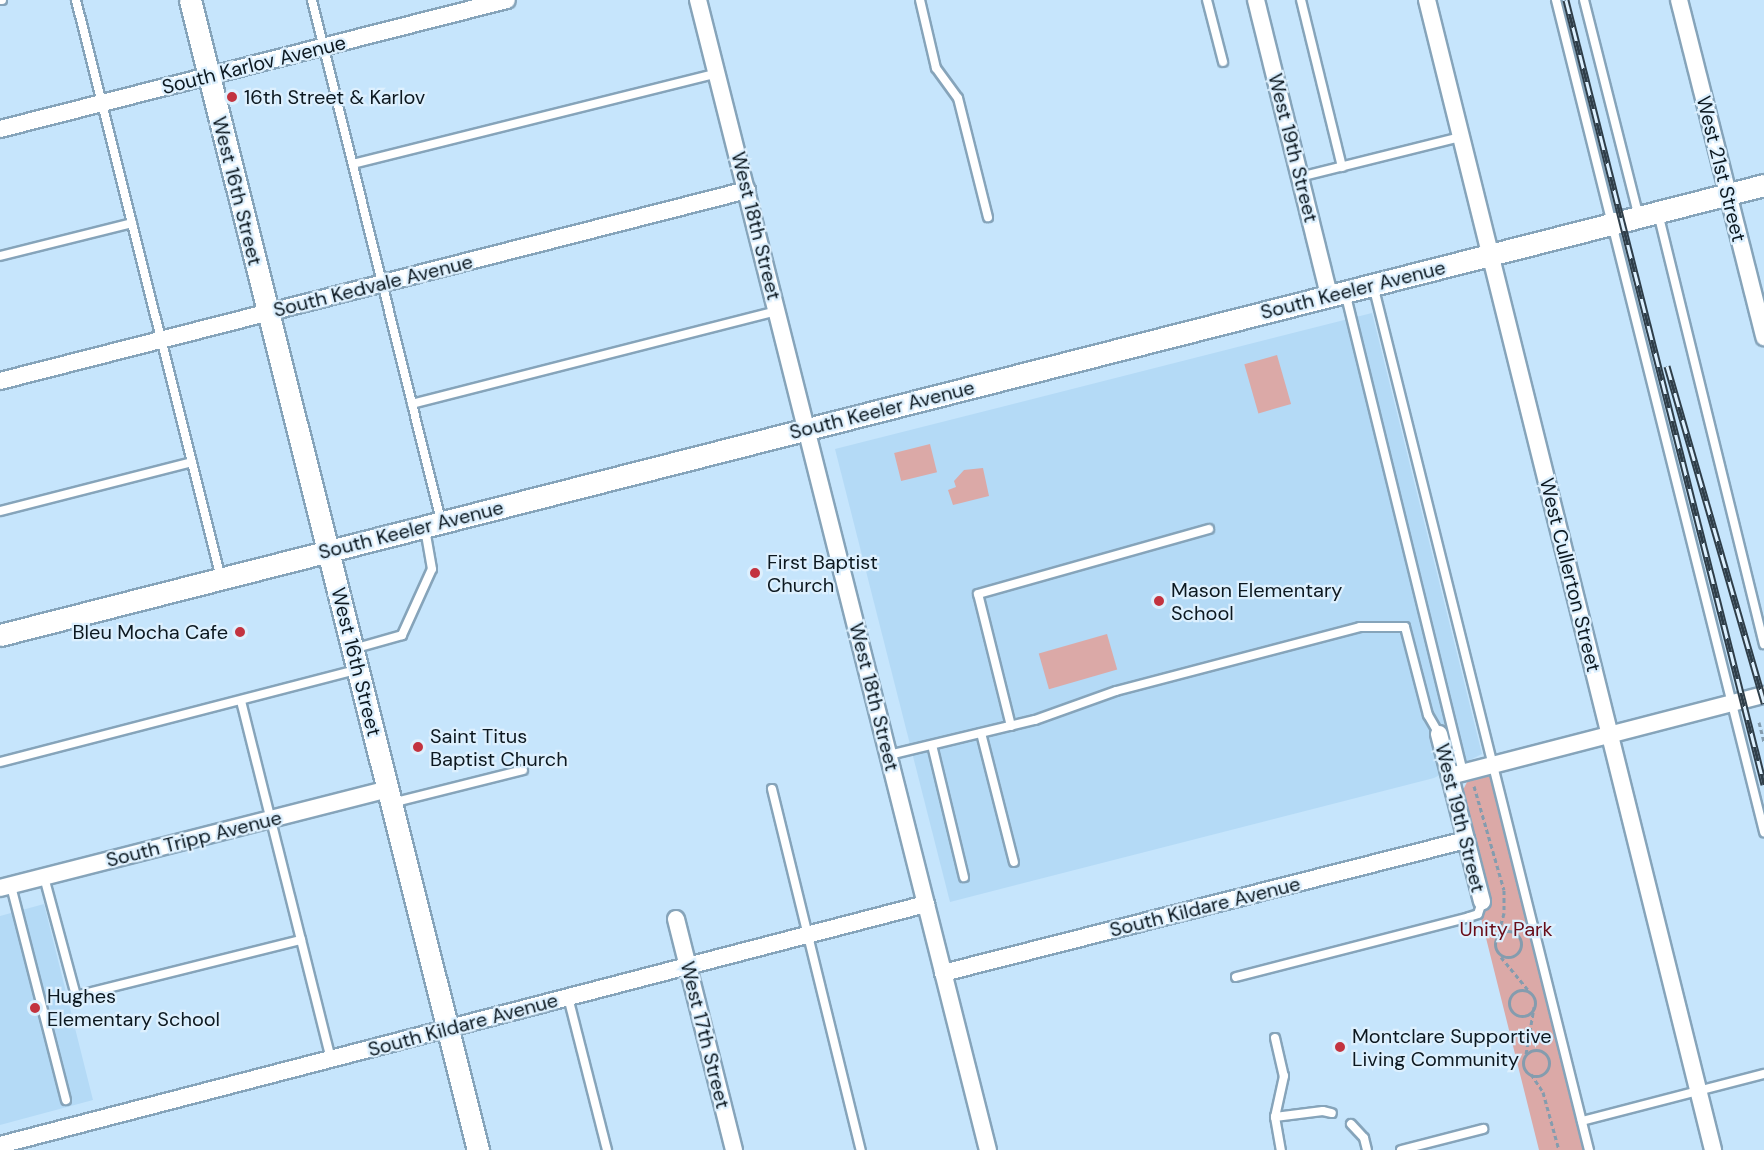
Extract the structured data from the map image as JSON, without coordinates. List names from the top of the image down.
{
  "streets": {
    "street": [
      "South Karlov Avenue",
      "West 19th Street",
      "West 21st Street",
      "West 16th Street",
      "West 18th Street",
      "South Kedvale Avenue",
      "South Keeler Avenue",
      "West Cullerton Street",
      "South Tripp Avenue",
      "South Kildare Avenue",
      "West 17th Street"
    ]
  },
  "crossings": [
    ["South Karlov Avenue", "West 16th Street"],
    ["West 19th Street", "South Keeler Avenue"],
    ["West 19th Street", "South Kildare Avenue"],
    ["West 21st Street", "South Keeler Avenue"],
    ["West 16th Street", "South Kedvale Avenue"],
    ["West 16th Street", "South Keeler Avenue"],
    ["West 16th Street", "South Tripp Avenue"],
    ["West 16th Street", "South Kildare Avenue"],
    ["West 18th Street", "South Kedvale Avenue"],
    ["West 18th Street", "South Keeler Avenue"],
    ["West 18th Street", "South Kildare Avenue"],
    ["South Keeler Avenue", "West Cullerton Street"],
    ["South Kildare Avenue", "West 17th Street"]
  ],
  "parks": ["Unity Park"],
  "places": [
    "16th Street & Karlov",
    "First Baptist Church",
    "Mason Elementary School",
    "Bleu Mocha Cafe",
    "Saint Titus Baptist Church",
    "Hughes Elementary School",
    "Montclare Supportive Living Community"
  ]
}
